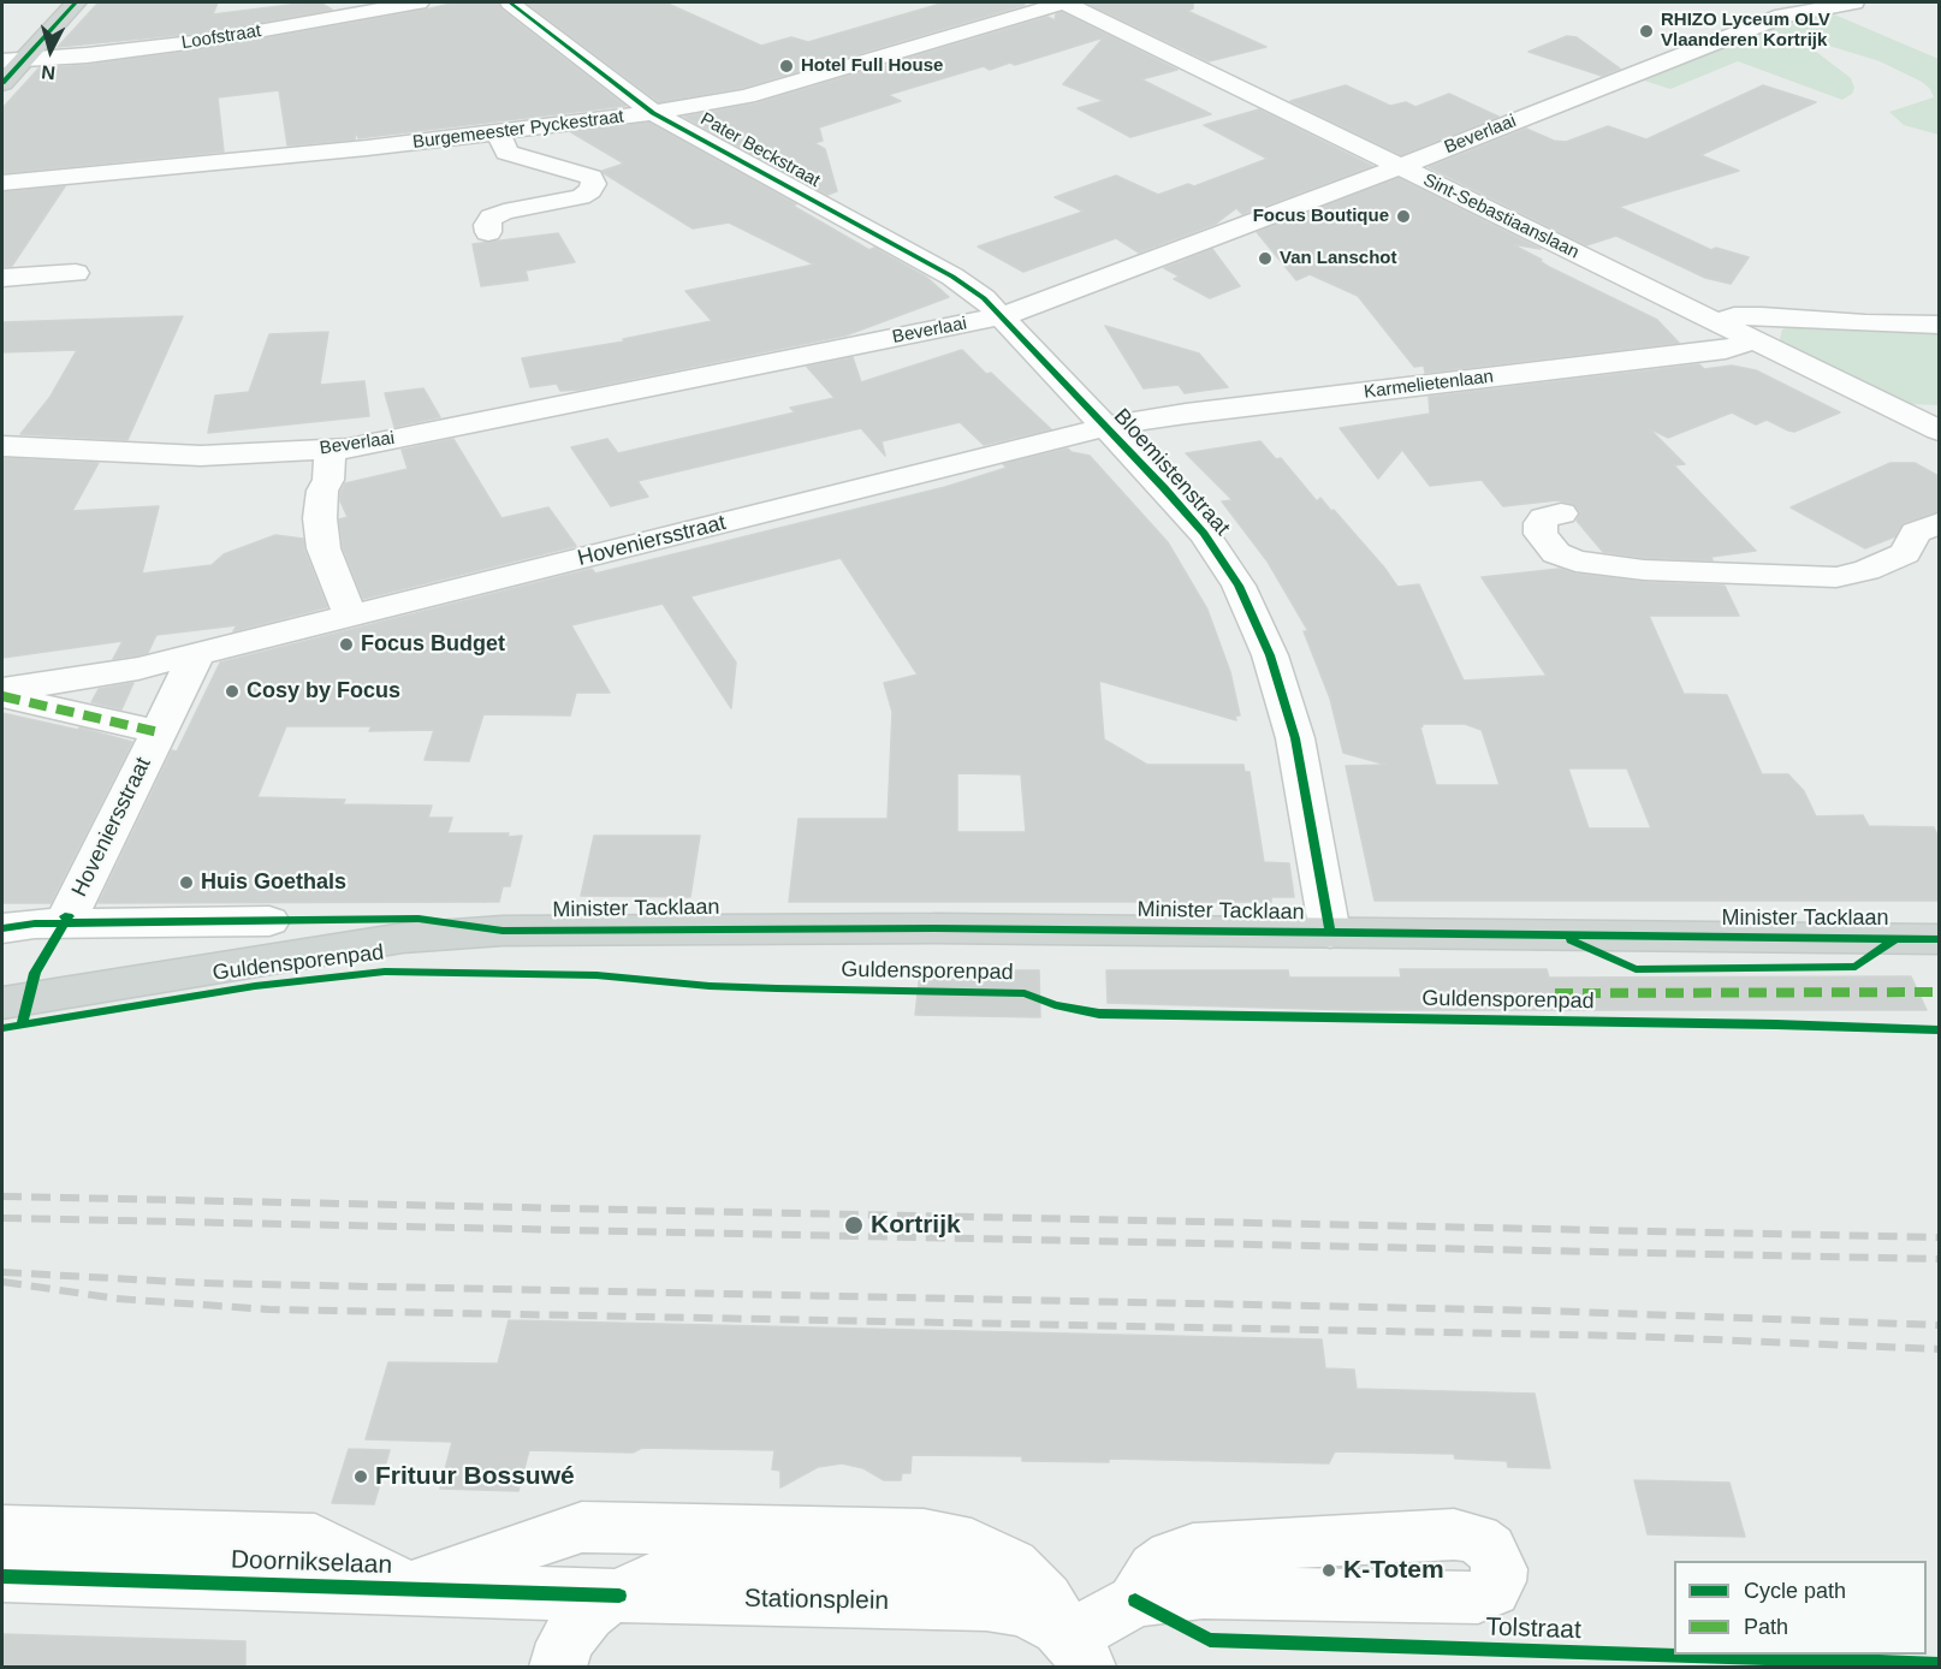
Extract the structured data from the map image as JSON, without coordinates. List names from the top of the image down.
{
  "streets": {
    "main road": ["Minister Tacklaan"],
    "street": [
      "Loofstraat",
      "Burgemeester Pyckestraat",
      "Beverlaai",
      "Pater Beckstraat",
      "Sint-Sebastiaanslaan",
      "Karmelietenlaan",
      "Bloemistenstraat",
      "Hoveniersstraat",
      "Doornikselaan",
      "Stationsplein",
      "Tolstraat"
    ],
    "cycle path": ["Guldensporenpad"]
  },
  "crossings": [
    ["Burgemeester Pyckestraat", "Pater Beckstraat"],
    ["Burgemeester Pyckestraat", "Sint-Sebastiaanslaan"],
    ["Beverlaai", "Pater Beckstraat"],
    ["Beverlaai", "Sint-Sebastiaanslaan"],
    ["Beverlaai", "Bloemistenstraat"],
    ["Pater Beckstraat", "Bloemistenstraat"],
    ["Sint-Sebastiaanslaan", "Karmelietenlaan"],
    ["Karmelietenlaan", "Bloemistenstraat"],
    ["Karmelietenlaan", "Hoveniersstraat"],
    ["Bloemistenstraat", "Hoveniersstraat"],
    ["Bloemistenstraat", "Minister Tacklaan"],
    ["Doornikselaan", "Stationsplein"],
    ["Stationsplein", "Tolstraat"]
  ],
  "places": [
    "RHIZO Lyceum OLV Vlaanderen Kortrijk",
    "Hotel Full House",
    "Focus Boutique",
    "Van Lanschot",
    "Focus Budget",
    "Cosy by Focus",
    "Huis Goethals",
    "Kortrijk",
    "Frituur Bossuwé",
    "K-Totem"
  ],
  "legend": ["Cycle path", "Path"],
  "north": "bottom"
}
